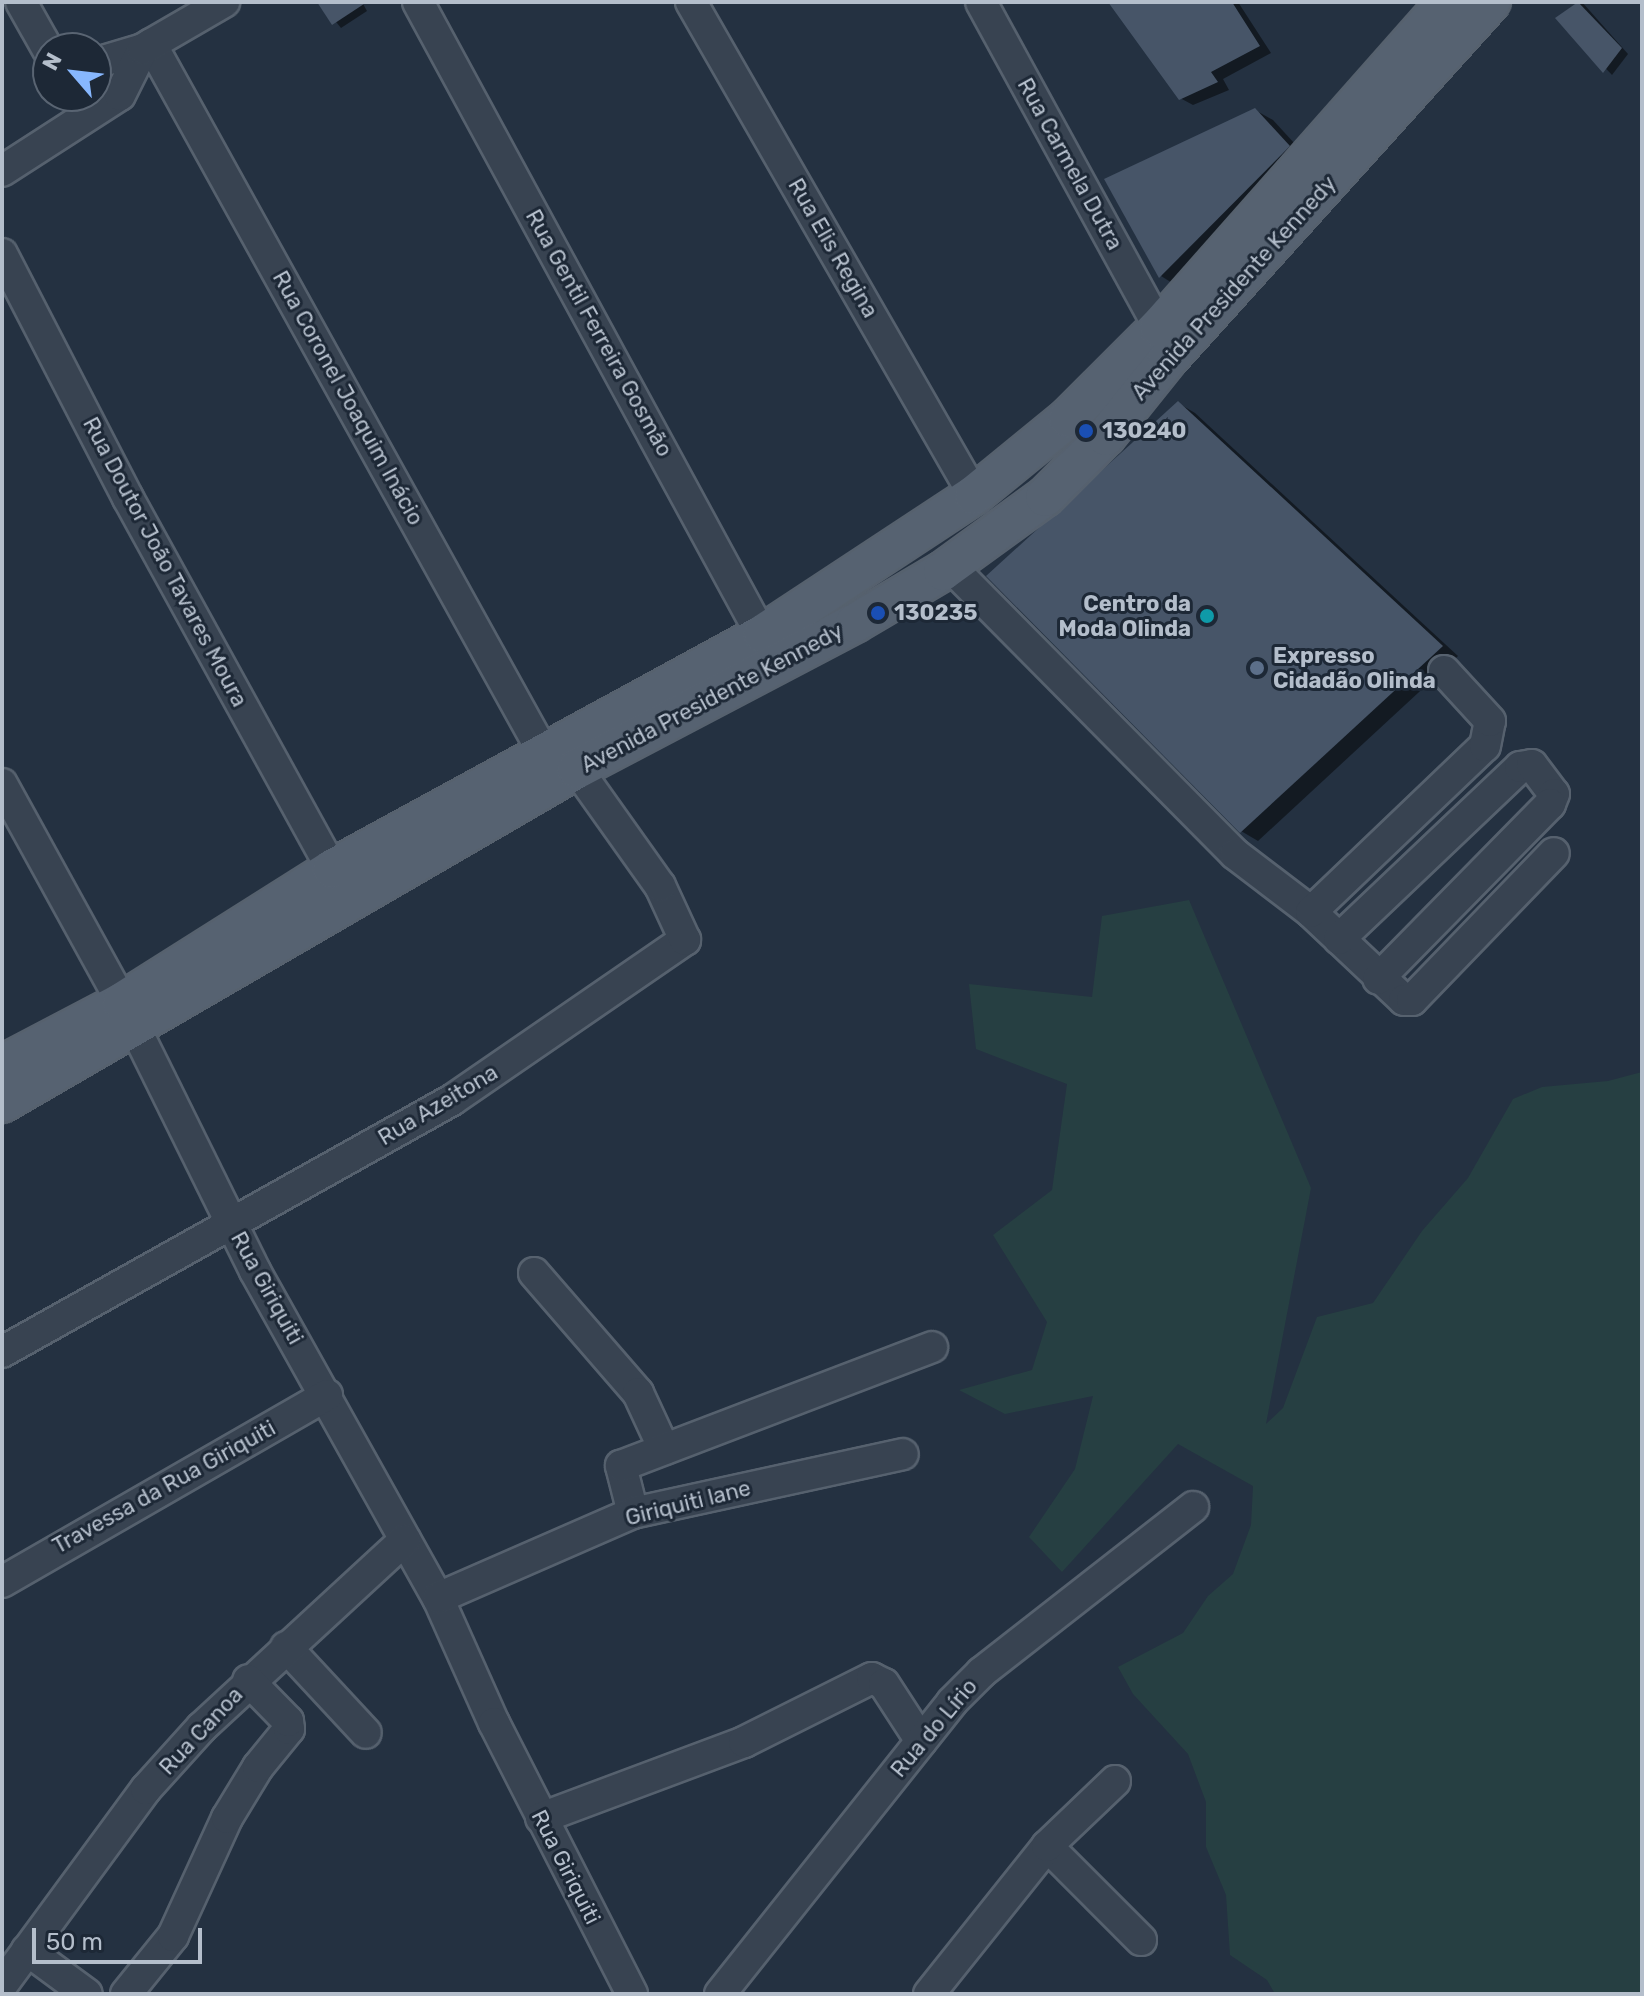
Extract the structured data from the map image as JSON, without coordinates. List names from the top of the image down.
{
  "streets": {
    "main road": ["Avenida Presidente Kennedy"],
    "street": [
      "Rua Carmela Dutra",
      "Rua Elis Regina",
      "Rua Gentil Ferreira Gosmão",
      "Rua Coronel Joaquim Inácio",
      "Rua Doutor João Tavares Moura",
      "Rua Azeitona",
      "Rua Giriquiti",
      "Travessa da Rua Giriquiti",
      "Giriquiti lane",
      "Rua do Lírio",
      "Rua Canoa"
    ]
  },
  "crossings": [
    ["Rua Carmela Dutra", "Avenida Presidente Kennedy"],
    ["Rua Elis Regina", "Avenida Presidente Kennedy"],
    ["Avenida Presidente Kennedy", "Rua Gentil Ferreira Gosmão"],
    ["Avenida Presidente Kennedy", "Rua Coronel Joaquim Inácio"],
    ["Avenida Presidente Kennedy", "Rua Doutor João Tavares Moura"],
    ["Avenida Presidente Kennedy", "Rua Azeitona"],
    ["Avenida Presidente Kennedy", "Rua Giriquiti"],
    ["Rua Azeitona", "Rua Giriquiti"],
    ["Rua Giriquiti", "Travessa da Rua Giriquiti"],
    ["Rua Giriquiti", "Giriquiti lane"],
    ["Rua Giriquiti", "Rua Canoa"]
  ],
  "places": [
    "130240",
    "130235",
    "Centro da Moda Olinda",
    "Expresso Cidadão Olinda"
  ],
  "scale_bar": "50 m",
  "north": "top left"
}
